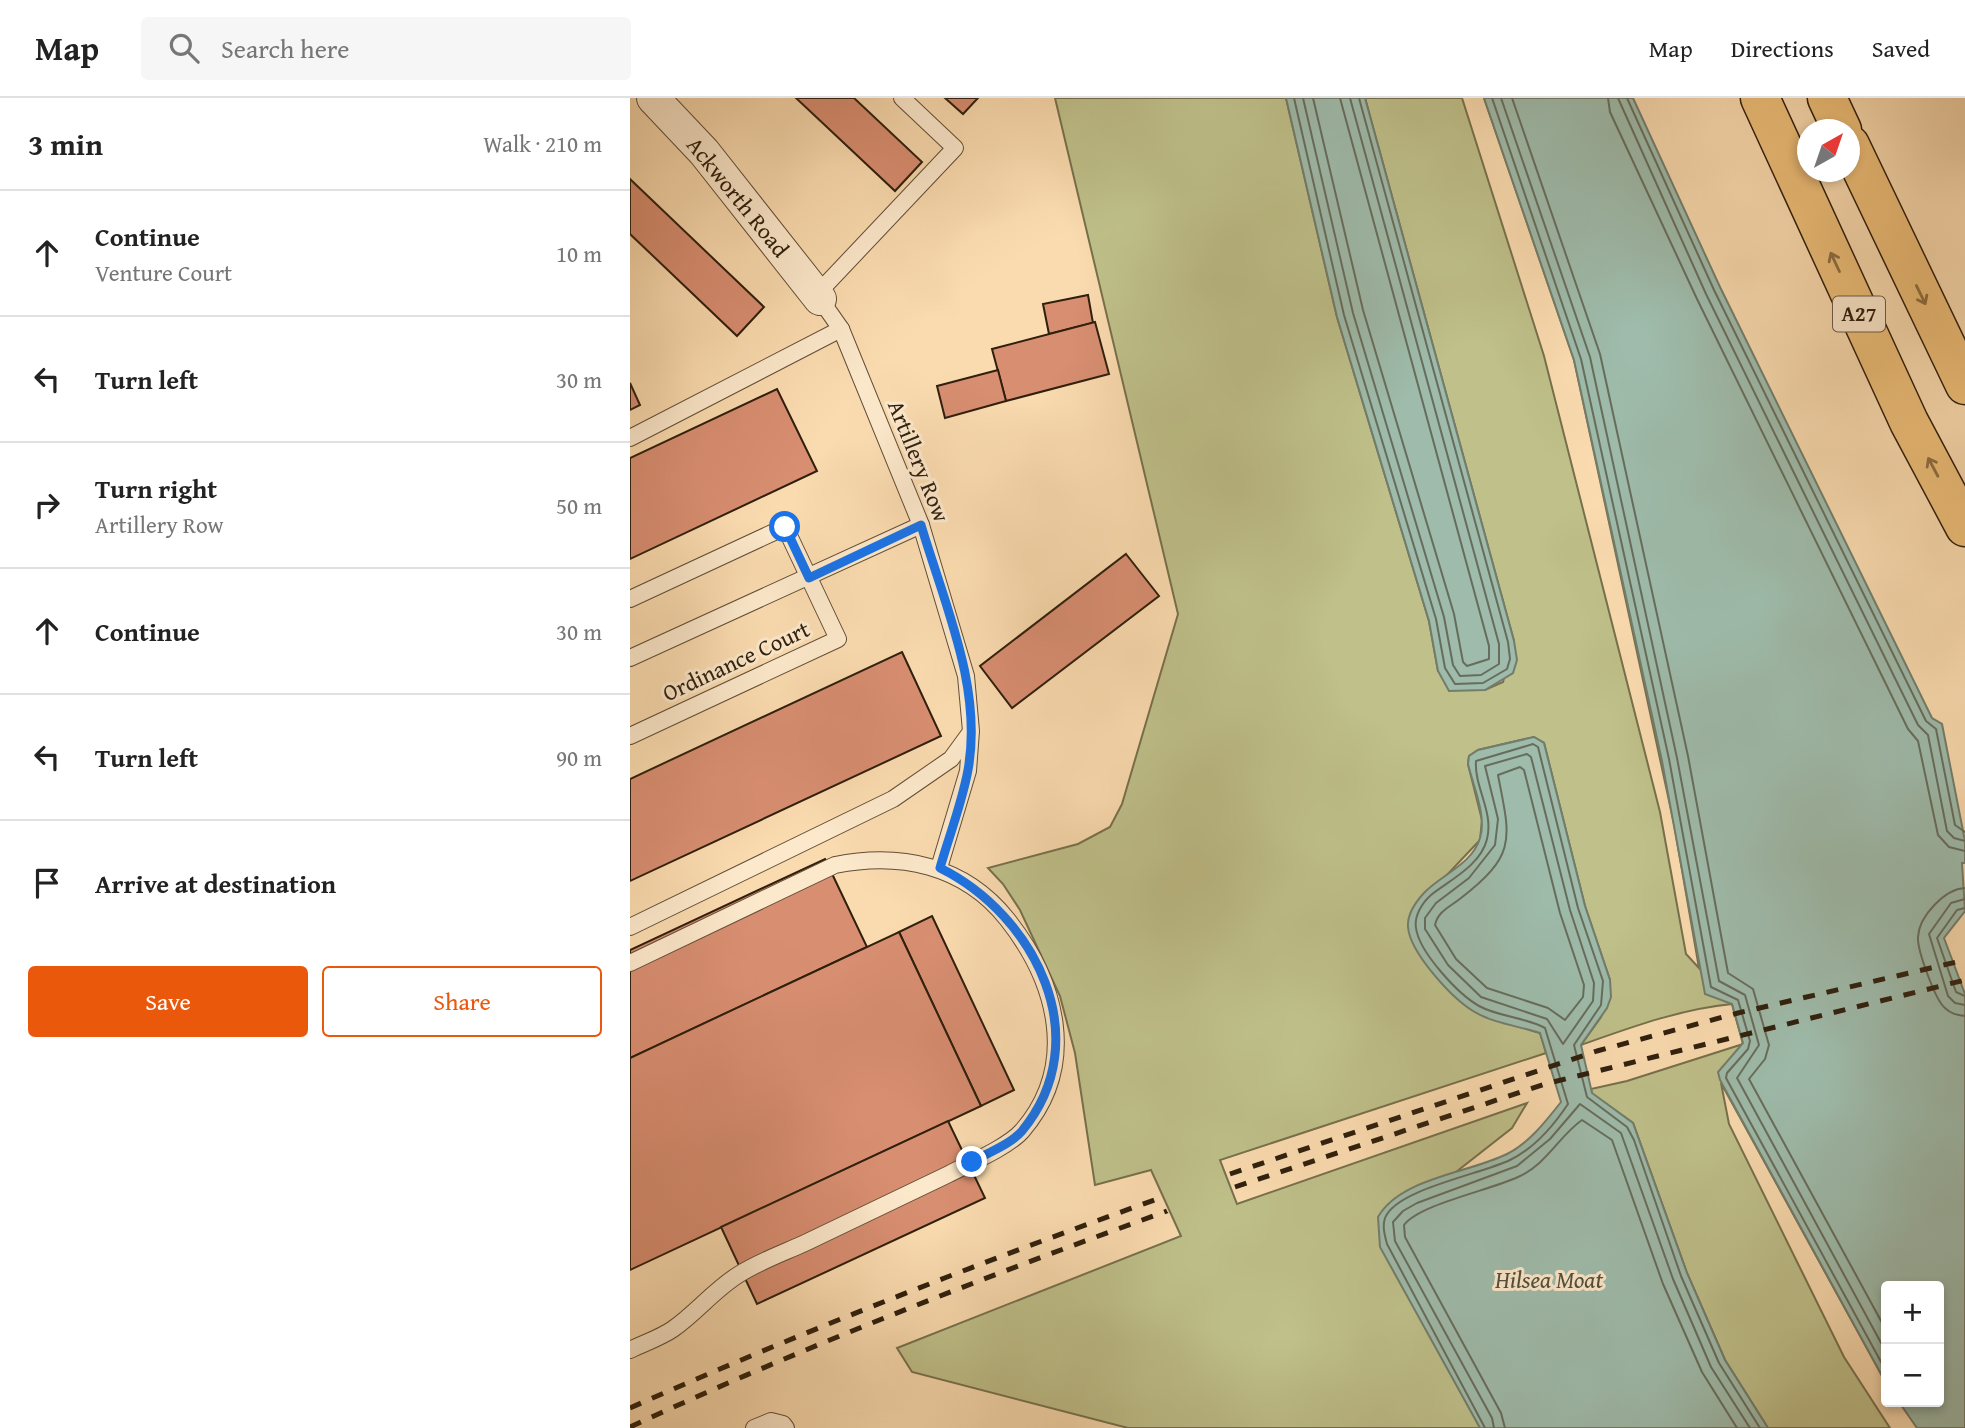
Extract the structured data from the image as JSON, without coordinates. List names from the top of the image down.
{
  "streets": {
    "highway": ["A27"],
    "street": ["Ackworth Road"],
    "lane": ["Artillery Row", "Ordinance Court"]
  },
  "crossings": [
    ["Ackworth Road", "Artillery Row"]
  ],
  "water": ["Hilsea Moat"],
  "north": "top right",
  "page": {
    "header": "Map",
    "search": "Search here",
    "nav": ["Map", "Directions", "Saved"],
    "heading": ["3 min", "Walk · 210 m"],
    "list": [
      ["Continue", "Venture Court", "10 m"],
      ["Turn left", "30 m"],
      ["Turn right", "Artillery Row", "50 m"],
      ["Continue", "30 m"],
      ["Turn left", "90 m"],
      "Arrive at destination"
    ],
    "buttons": ["Save", "Share"],
    "map_buttons": ["+", "−"]
  }
}
